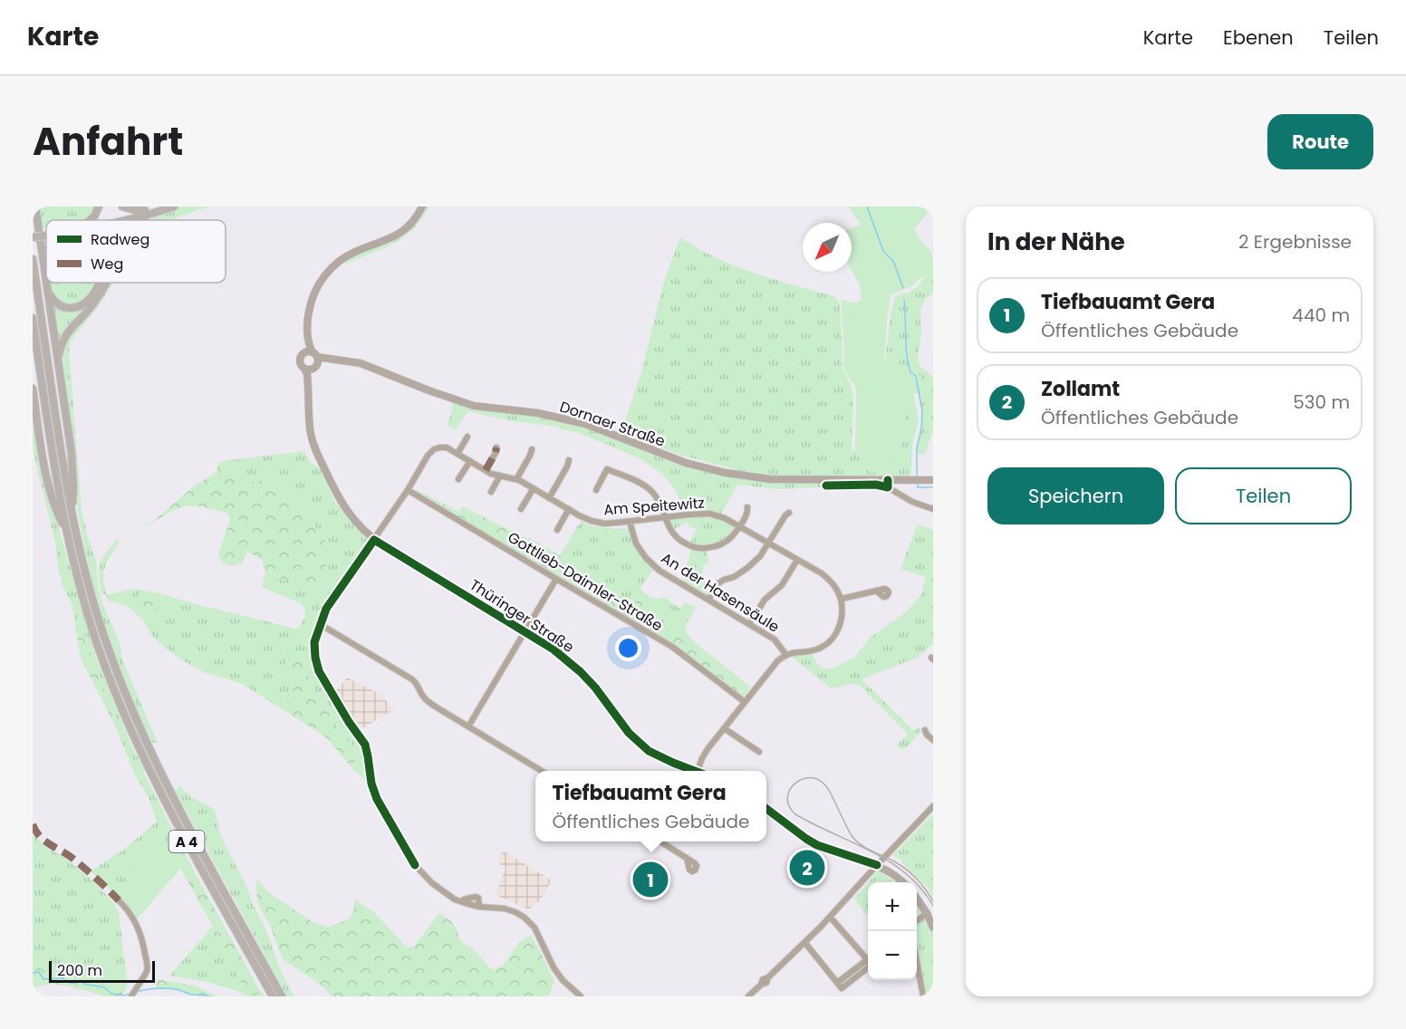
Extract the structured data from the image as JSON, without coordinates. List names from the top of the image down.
{
  "streets": {
    "highway": ["A 4"],
    "main road": ["Dornaer Straße", "Thüringer Straße"],
    "street": ["Am Speitewitz", "Gottlieb-Daimler-Straße", "An der Hasensäule"]
  },
  "crossings": [
    ["Dornaer Straße", "Thüringer Straße"],
    ["Am Speitewitz", "Gottlieb-Daimler-Straße"],
    ["Am Speitewitz", "An der Hasensäule"],
    ["Am Speitewitz", "Thüringer Straße"]
  ],
  "legend": ["Radweg", "Weg"],
  "scale_bar": "200 m",
  "north": "bottom left",
  "page": {
    "header": "Karte",
    "nav": ["Karte", "Ebenen", "Teilen"],
    "title": "Anfahrt",
    "buttons": [
      "Route",
      ["Speichern", "Teilen"]
    ],
    "heading": ["In der Nähe", "2 Ergebnisse"],
    "list": [
      {
        "mark": "1",
        "name": "Tiefbauamt Gera",
        "note": "Öffentliches Gebäude",
        "value": "440 m"
      },
      {
        "mark": "2",
        "name": "Zollamt",
        "note": "Öffentliches Gebäude",
        "value": "530 m"
      }
    ],
    "popup": ["Tiefbauamt Gera", "Öffentliches Gebäude"],
    "pins": ["2", "1"],
    "map_buttons": ["+", "−"],
    "scale": "200 m"
  }
}
